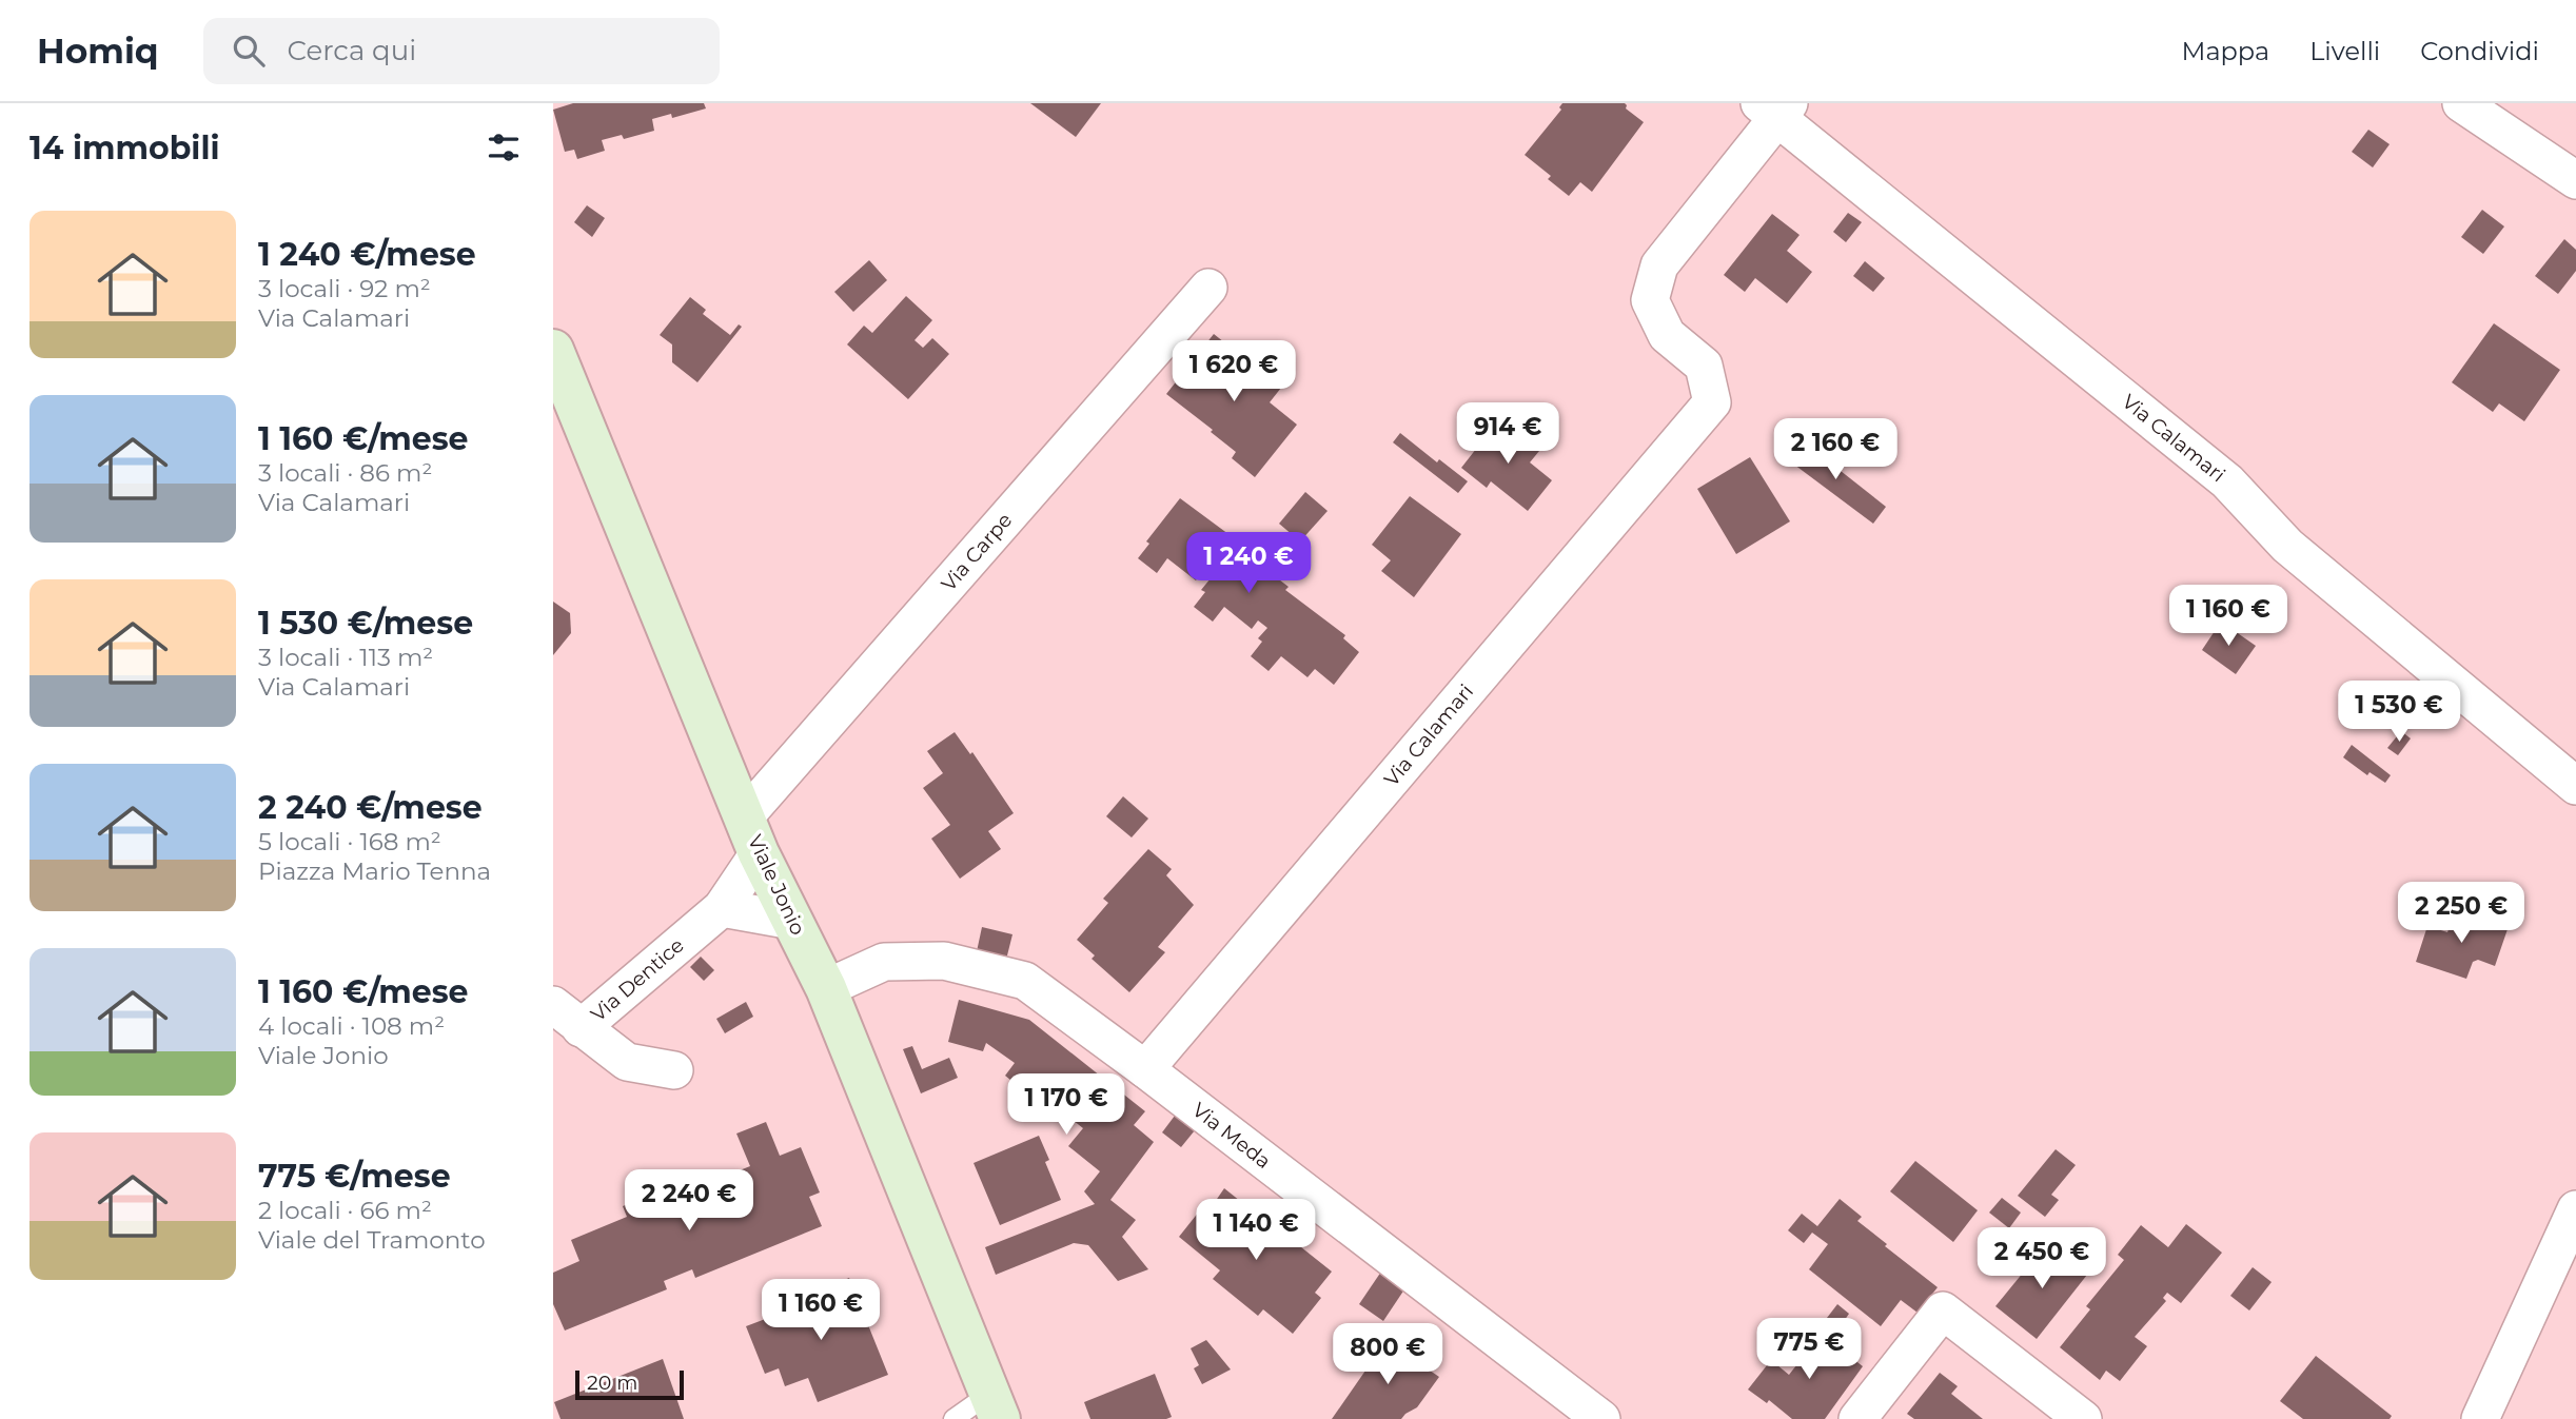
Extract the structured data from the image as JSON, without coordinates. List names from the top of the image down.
{
  "streets": {
    "street": [
      "Via Calamari",
      "Via Carpe",
      "Viale Jonio",
      "Via Dentice",
      "Via Meda"
    ]
  },
  "crossings": [
    ["Via Calamari", "Via Meda"],
    ["Via Carpe", "Viale Jonio"],
    ["Viale Jonio", "Via Dentice"],
    ["Viale Jonio", "Via Meda"]
  ],
  "scale_bar": "20 m",
  "page": {
    "header": "Homiq",
    "search": "Cerca qui",
    "nav": ["Mappa", "Livelli", "Condividi"],
    "heading": "14 immobili",
    "list": [
      {
        "name": "1 240 €/mese",
        "note": "3 locali · 92 m² · Via Calamari"
      },
      {
        "name": "1 160 €/mese",
        "note": "3 locali · 86 m² · Via Calamari"
      },
      {
        "name": "1 530 €/mese",
        "note": "3 locali · 113 m² · Via Calamari"
      },
      {
        "name": "2 240 €/mese",
        "note": "5 locali · 168 m² · Piazza Mario Tenna"
      },
      {
        "name": "1 160 €/mese",
        "note": "4 locali · 108 m² · Viale Jonio"
      },
      {
        "name": "775 €/mese",
        "note": "2 locali · 66 m² · Viale del Tramonto"
      }
    ],
    "price": [
      "1 620 €",
      "914 €",
      "2 160 €",
      "1 240 €",
      "1 160 €",
      "1 530 €",
      "2 250 €",
      "1 170 €",
      "2 240 €",
      "1 140 €",
      "2 450 €",
      "1 160 €",
      "775 €",
      "800 €"
    ],
    "scale": "20 m"
  }
}
